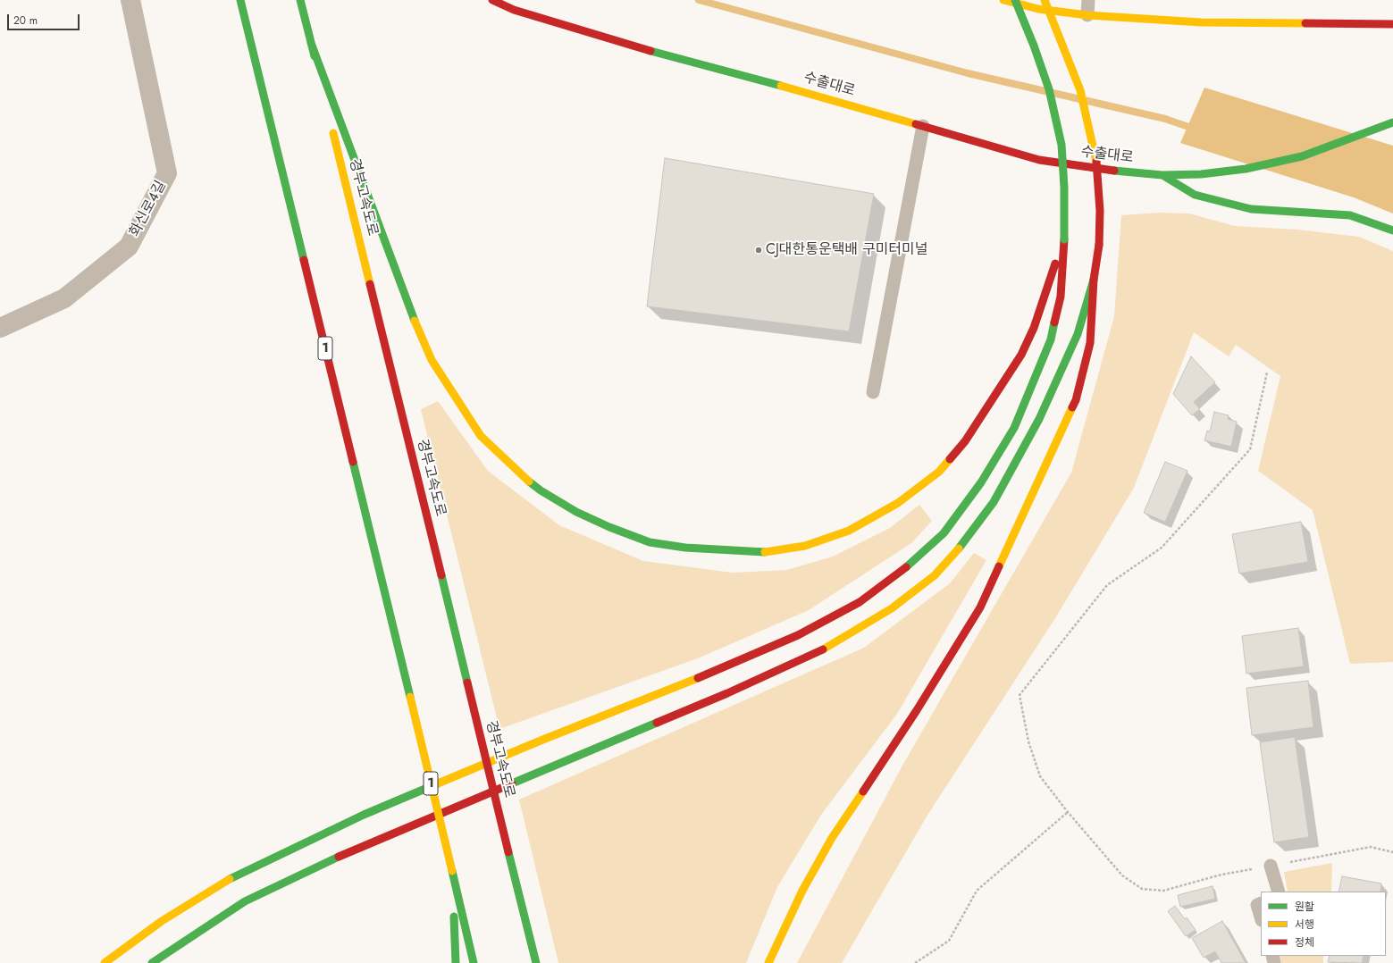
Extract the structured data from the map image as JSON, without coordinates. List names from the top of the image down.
{
  "streets": {
    "main road": ["수출대로", "경부고속도로", "1"],
    "street": ["화신로4길"]
  },
  "places": ["CJ대한통운택배 구미터미널"],
  "legend": ["원활", "서행", "정체"],
  "scale_bar": "20 m"
}
